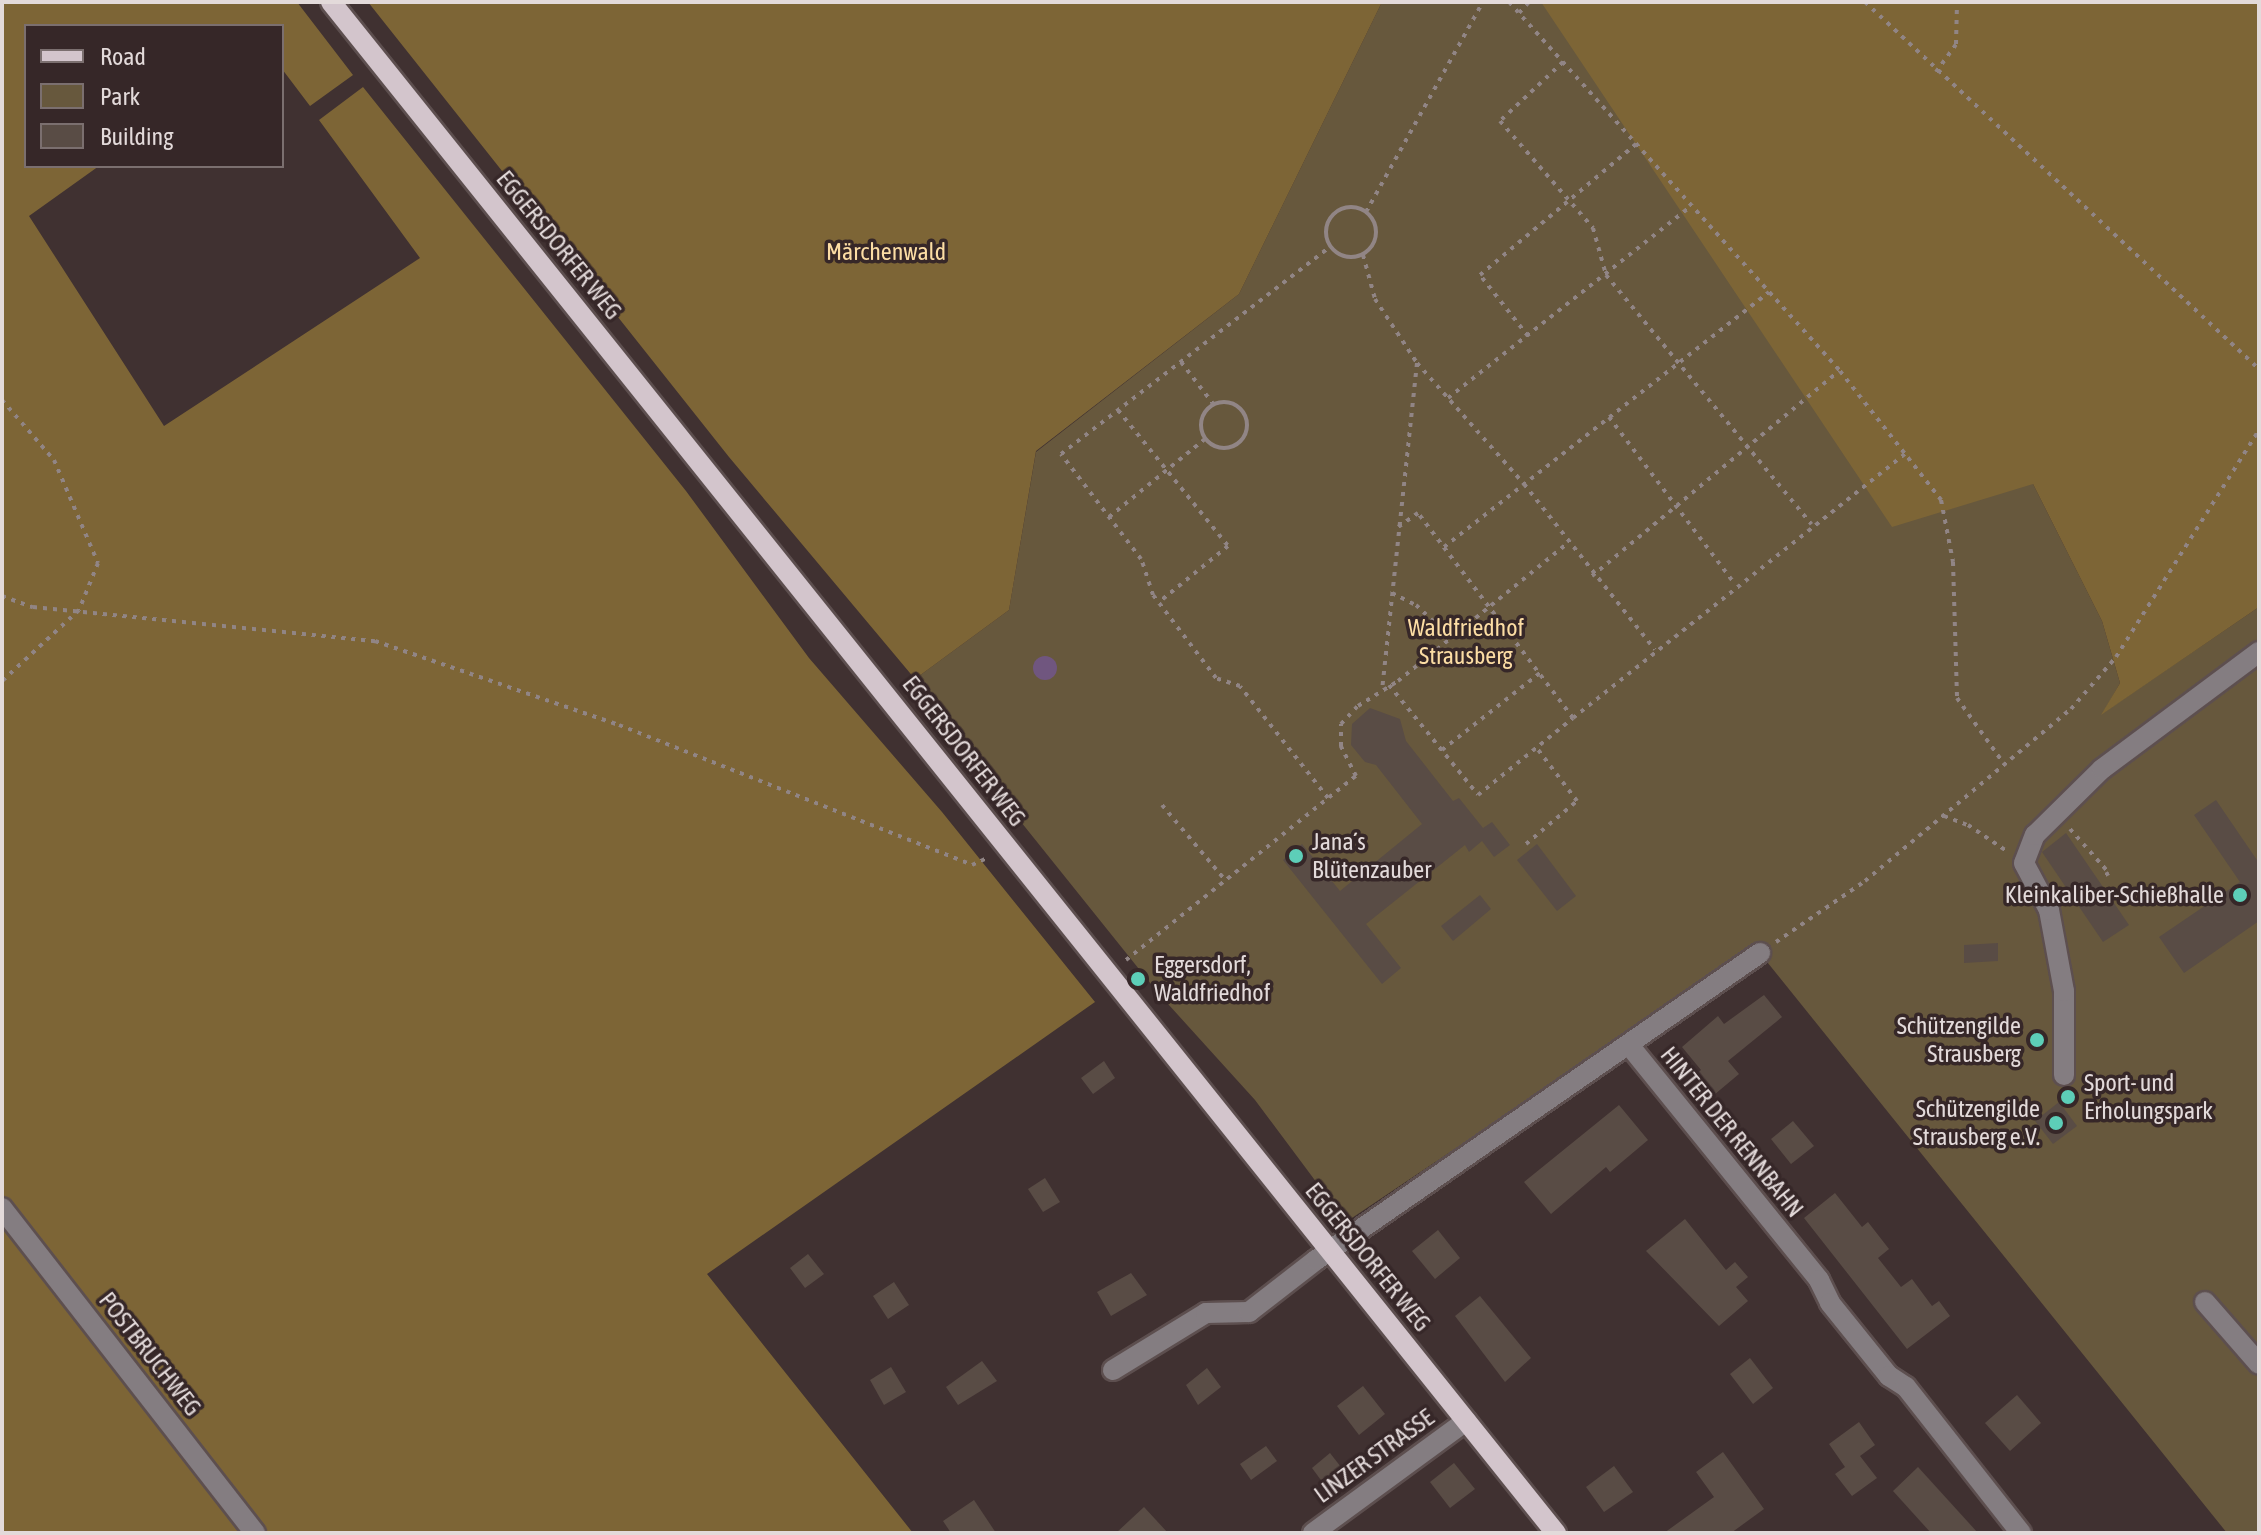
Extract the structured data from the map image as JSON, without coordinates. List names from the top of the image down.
{
  "streets": {
    "main road": ["EGGERSDORFER WEG"],
    "street": ["HINTER DER RENNBAHN", "POSTBRUCHWEG", "LINZER STRASSE"]
  },
  "crossings": [
    ["EGGERSDORFER WEG", "HINTER DER RENNBAHN"],
    ["EGGERSDORFER WEG", "LINZER STRASSE"]
  ],
  "parks": ["Märchenwald", "Waldfriedhof Strausberg"],
  "places": [
    "Jana´s Blütenzauber",
    "Kleinkaliber-Schießhalle",
    "Eggersdorf, Waldfriedhof",
    "Schützengilde Strausberg",
    "Sport- und Erholungspark",
    "Schützengilde Strausberg e.V."
  ],
  "legend": ["Road", "Park", "Building"]
}
